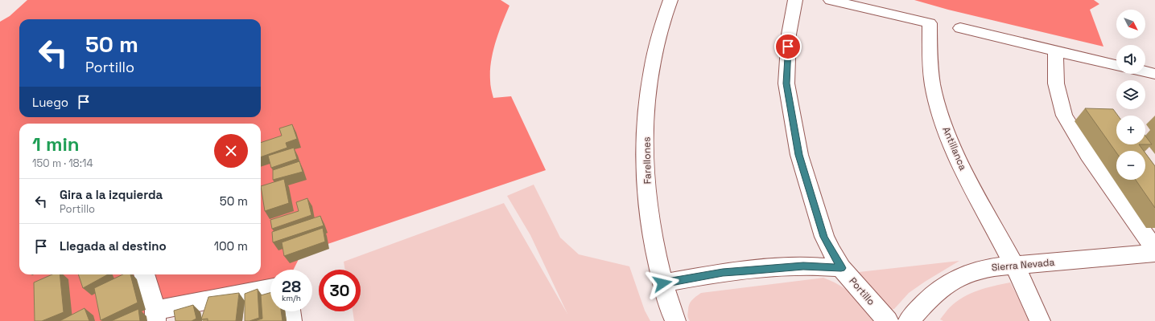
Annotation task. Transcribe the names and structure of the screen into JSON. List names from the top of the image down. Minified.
{"streets":{"street":["Antillanca","Farellones","Sierra Nevada","Portillo"]},"crossings":[["Antillanca","Sierra Nevada"]],"north":"bottom right","page":{"map_buttons":["+","−"],"turn":["50 m","Portillo"],"then":"Luego","heading":["1 min","150 m · 18:14"],"list":[{"name":"Gira a la izquierda","note":"Portillo","value":"50 m"},{"name":"Llegada al destino","value":"100 m"}],"speed":"28 km/h","limit":"30"}}
